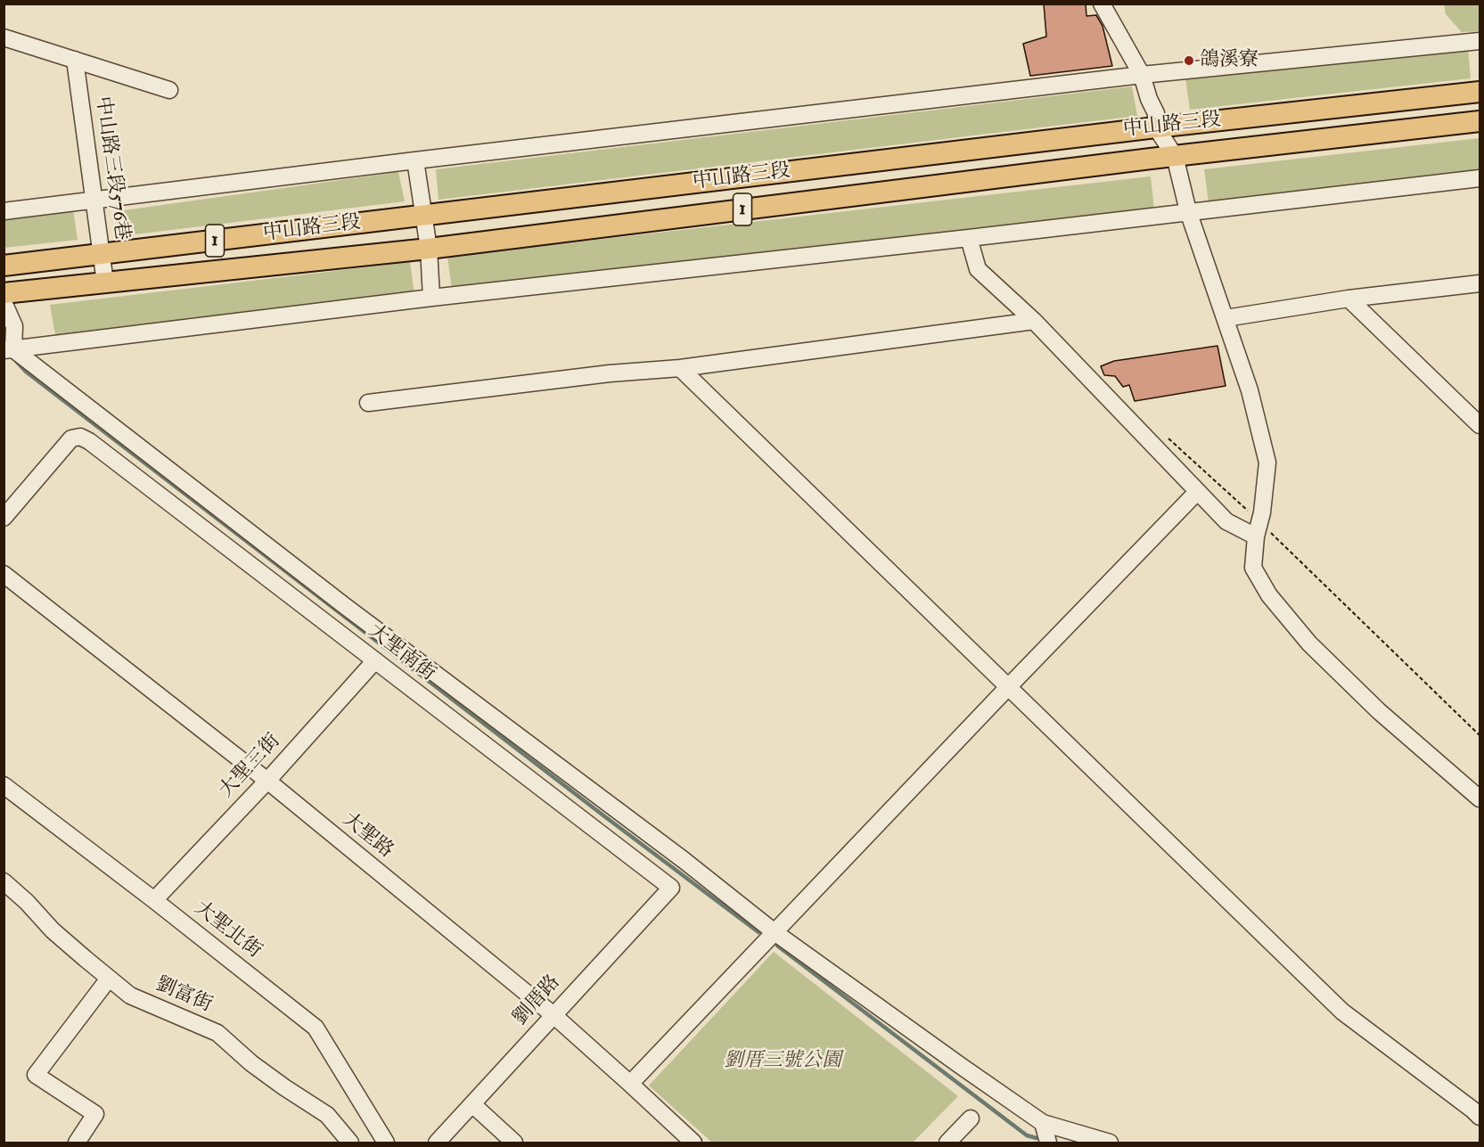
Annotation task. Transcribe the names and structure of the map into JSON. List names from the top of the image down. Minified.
{"streets":{"main road":["中山路三段","1"],"street":["中山路三段576巷","大聖南街","大聖三街","大聖路","大聖北街","劉富街","劉厝路"]},"crossings":[["中山路三段","中山路三段576巷"],["大聖南街","大聖三街"],["大聖南街","劉厝路"],["大聖三街","大聖路"],["大聖三街","大聖北街"],["大聖路","劉厝路"]],"parks":["劉厝三號公園"],"places":["鴿溪寮"]}
